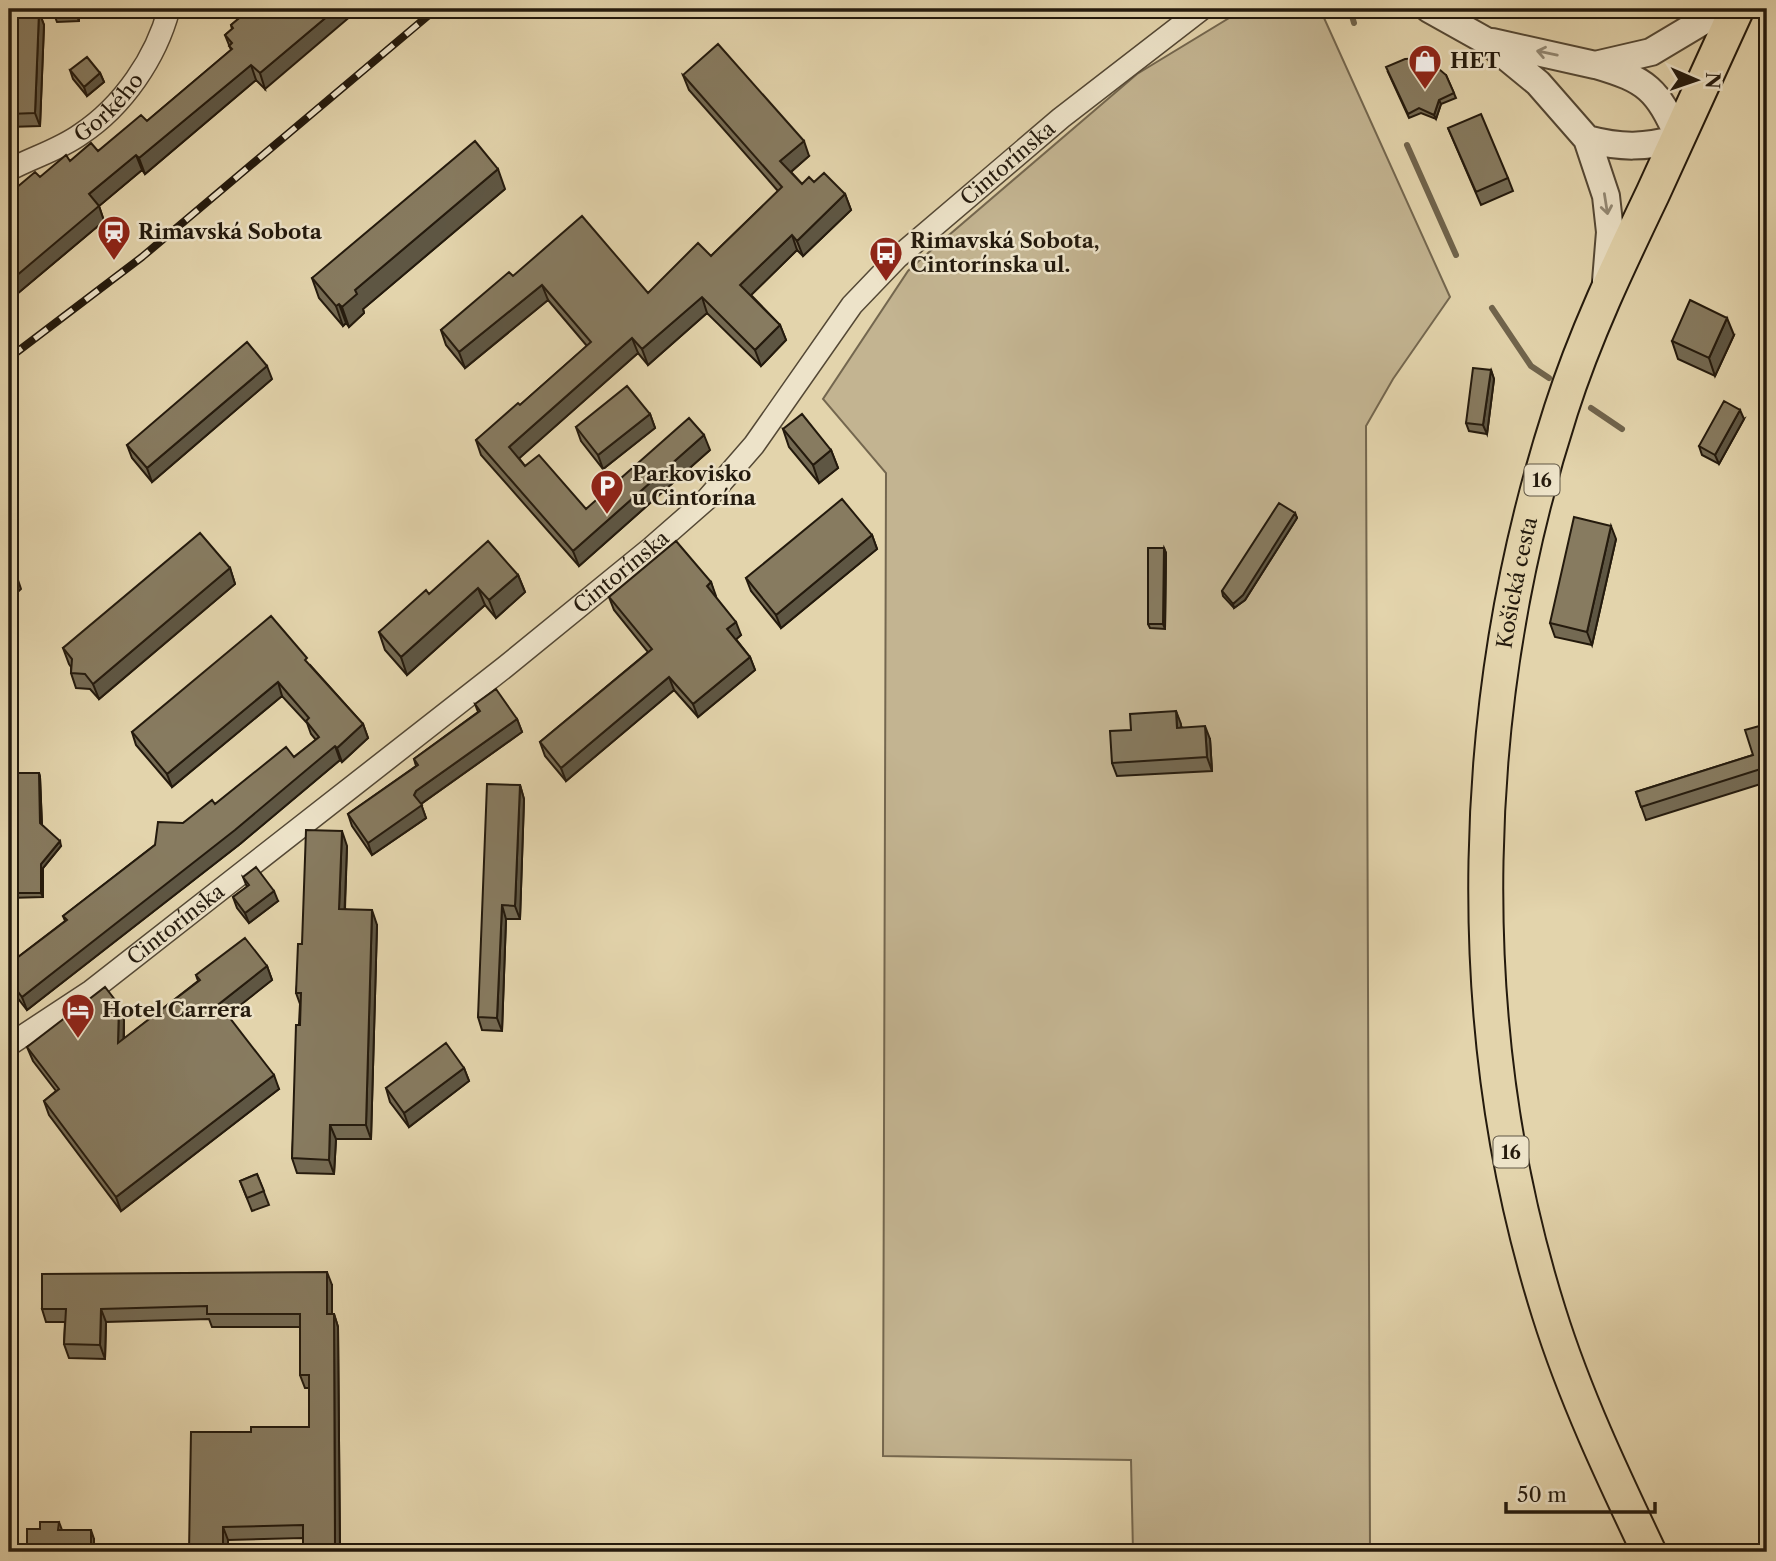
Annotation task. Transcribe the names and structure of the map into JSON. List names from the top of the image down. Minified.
{"streets":{"main road":["16","Košická cesta"],"street":["Gorkého","Cintorínska"]},"places":{"shop":["HET"],"station":["Rimavská Sobota"],"bus stop":["Rimavská Sobota, Cintorínska ul."],"parking":["Parkovisko u Cintorína"],"hotel":["Hotel Carrera"]},"scale_bar":"50 m","north":"right"}
